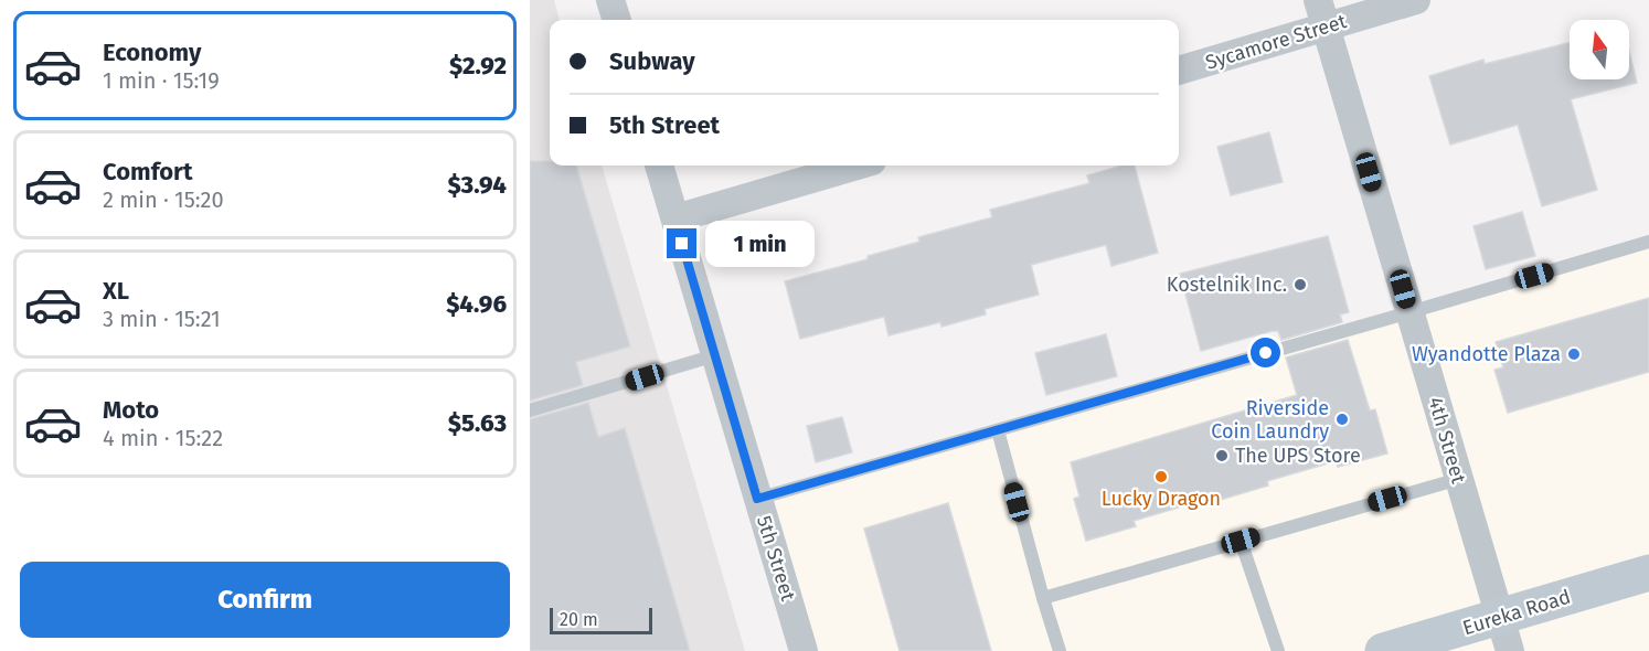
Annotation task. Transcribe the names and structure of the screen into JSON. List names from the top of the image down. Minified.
{"streets":{"main road":["Eureka Road"],"street":["Sycamore Street","4th Street","5th Street"]},"crossings":[["Sycamore Street","4th Street"],["4th Street","Eureka Road"]],"places":["Kostelnik Inc.","Wyandotte Plaza","Riverside Coin Laundry","The UPS Store","Lucky Dragon"],"scale_bar":"20 m","north":"top","page":{"list":[{"name":"Economy","note":"1 min · 15:19","value":"$2.92"},{"name":"Comfort","note":"2 min · 15:20","value":"$3.94"},{"name":"XL","note":"3 min · 15:21","value":"$4.96"},{"name":"Moto","note":"4 min · 15:22","value":"$5.63"}],"banner":["Subway","5th Street"],"bubble":"1 min","buttons":"Confirm","scale":"20 m"}}
